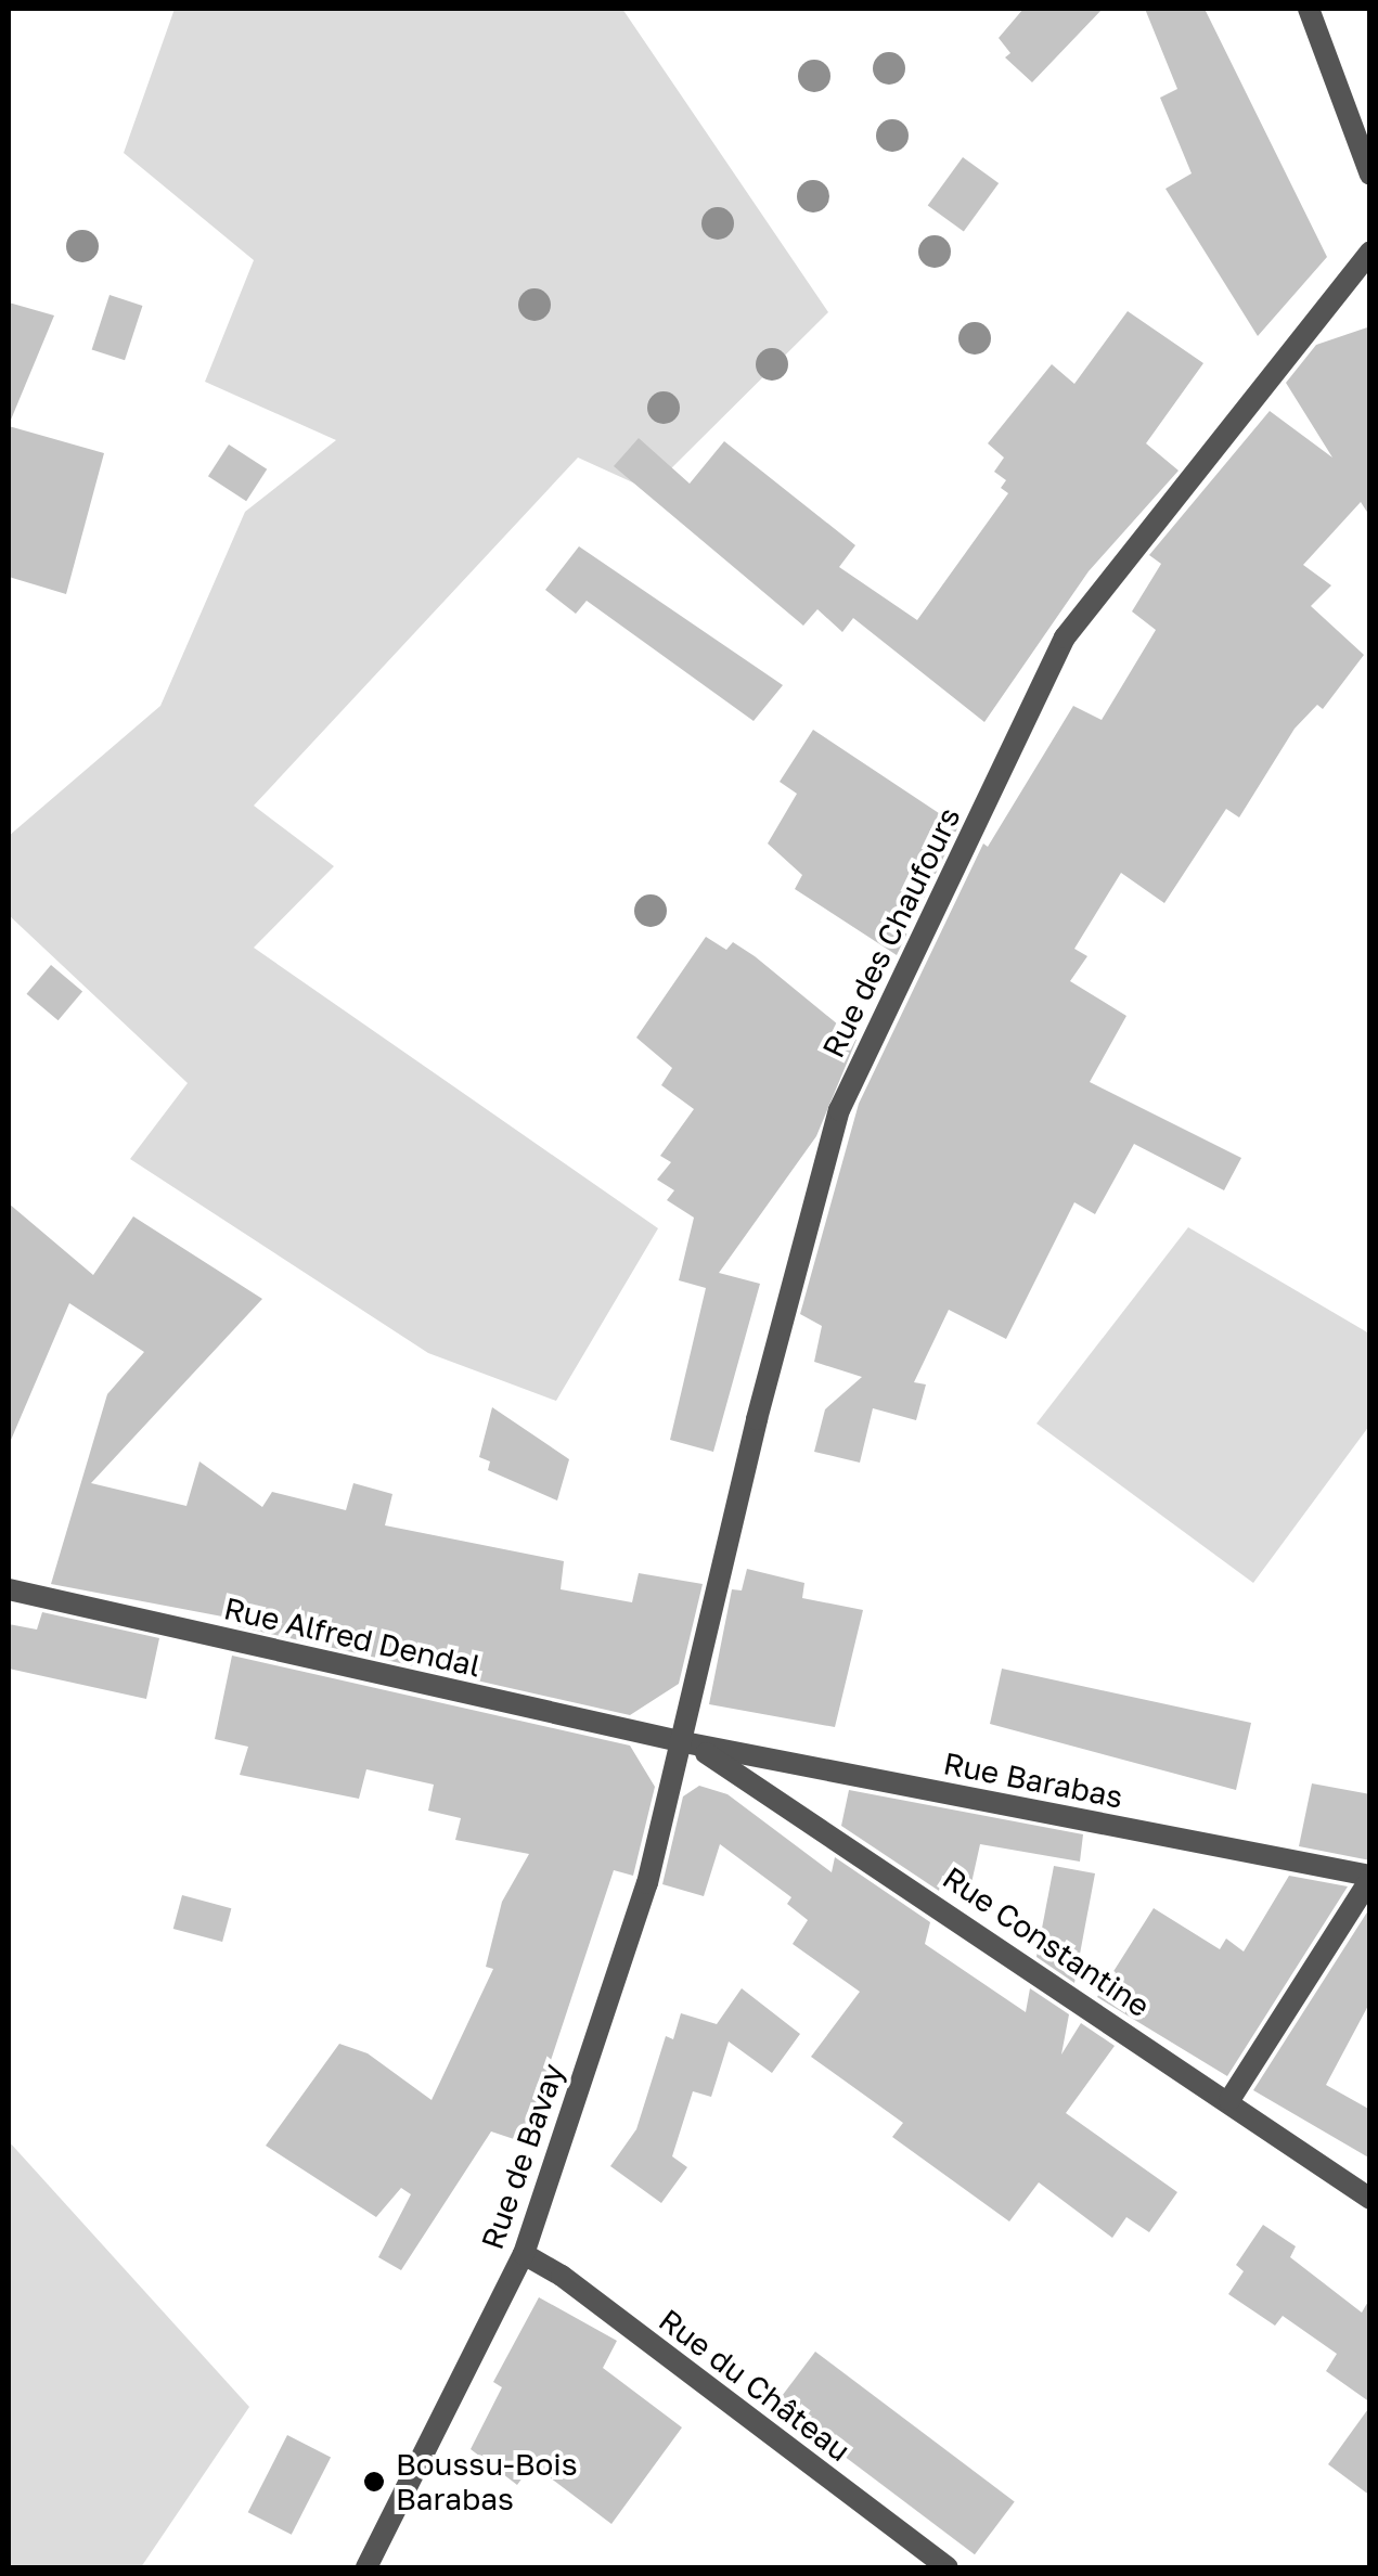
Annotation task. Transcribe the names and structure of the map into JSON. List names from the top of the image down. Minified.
{"streets":{"street":["Rue des Chaufours","Rue Alfred Dendal","Rue Barabas","Rue Constantine","Rue de Bavay","Rue du Château"]},"crossings":[["Rue des Chaufours","Rue Alfred Dendal"],["Rue des Chaufours","Rue Barabas"],["Rue des Chaufours","Rue Constantine"],["Rue des Chaufours","Rue de Bavay"],["Rue Alfred Dendal","Rue Barabas"],["Rue Alfred Dendal","Rue Constantine"],["Rue Alfred Dendal","Rue de Bavay"],["Rue Barabas","Rue Constantine"],["Rue Barabas","Rue de Bavay"],["Rue Constantine","Rue de Bavay"],["Rue de Bavay","Rue du Château"]],"places":["Boussu-Bois Barabas"]}
